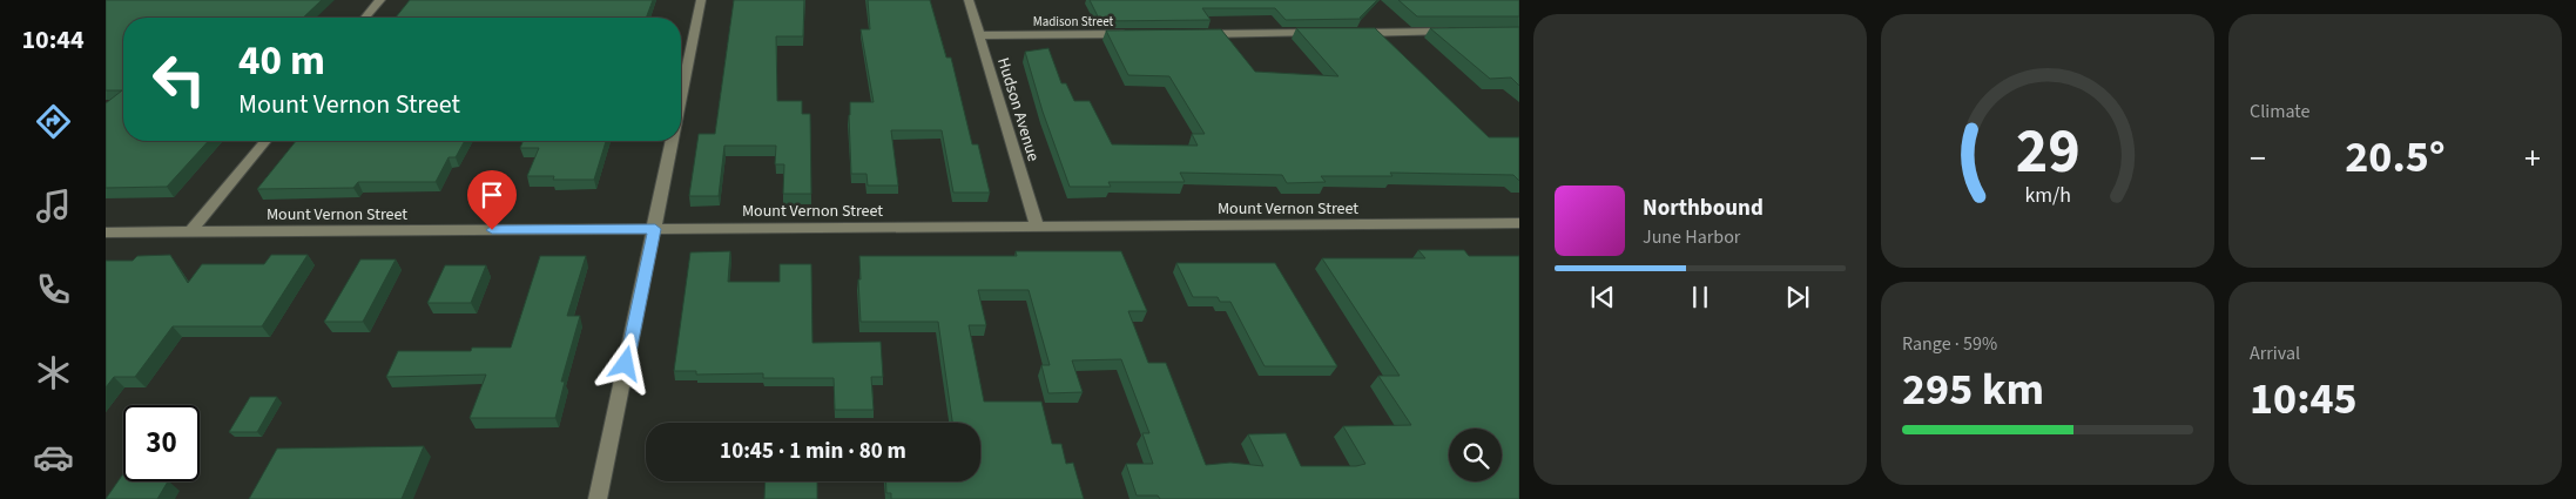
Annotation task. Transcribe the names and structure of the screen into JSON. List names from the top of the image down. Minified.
{"streets":{"street":["Madison Street","Hudson Avenue","Mount Vernon Street"]},"crossings":[["Madison Street","Hudson Avenue"],["Hudson Avenue","Mount Vernon Street"]],"page":{"tabs":"10:44","tile":["Climate",["Range · 59%","295 km"],["Arrival","10:45"]],"turn":["40 m","Mount Vernon Street"],"heat":["−","20.5°","+"],"song":["Northbound","June Harbor"],"limit":"30","trip":"10:45 · 1 min · 80 m","gauge":["29","km/h"]}}
